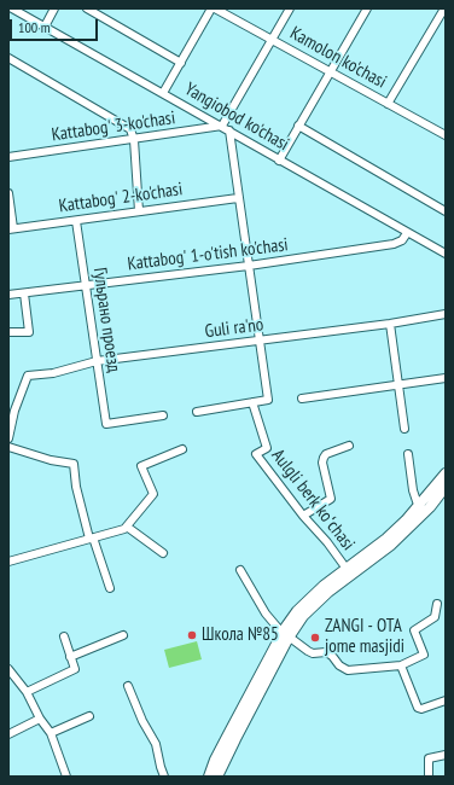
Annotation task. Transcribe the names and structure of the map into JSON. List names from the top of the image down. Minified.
{"streets":{"street":["Kamolon ko'chasi","Yangiobod ko'chasi","Kattabog' 3-ko'chasi","Kattabog' 2-ko'chasi","Kattabog' 1-o'tish ko'chasi","Гульрано проезд","Guli ra'no","Aulgli berk koʻchasi"]},"crossings":[["Yangiobod ko'chasi","Kattabog' 3-ko'chasi"],["Yangiobod ko'chasi","Kattabog' 1-o'tish ko'chasi"],["Kattabog' 2-ko'chasi","Гульрано проезд"],["Kattabog' 1-o'tish ko'chasi","Гульрано проезд"],["Гульрано проезд","Guli ra'no"]],"places":["Школа №85","ZANGI - OTA jome masjidi"],"scale_bar":"100 m"}
